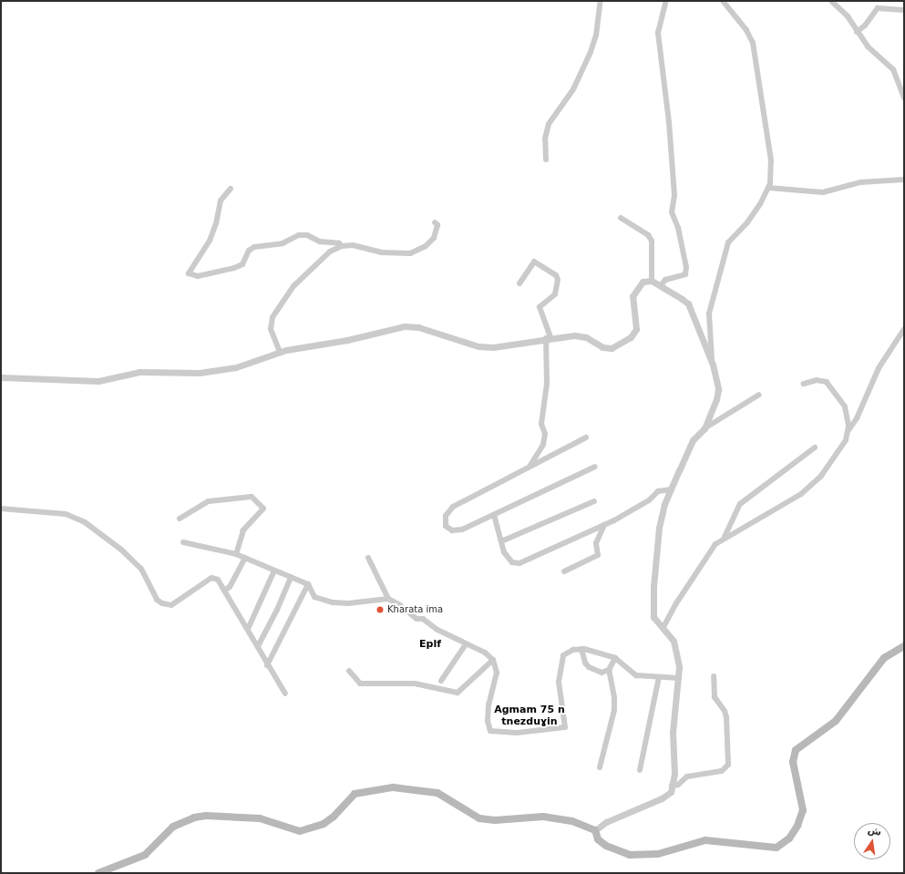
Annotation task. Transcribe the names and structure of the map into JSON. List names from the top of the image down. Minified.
{"districts":["Eplf","Agmam 75 n tnezduɣin"],"places":["Kharata ima"],"north":"top"}
